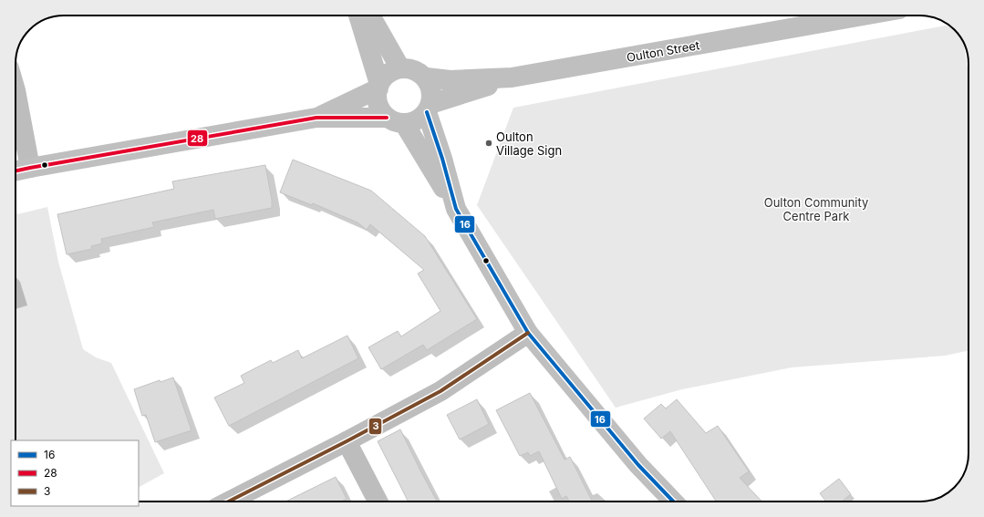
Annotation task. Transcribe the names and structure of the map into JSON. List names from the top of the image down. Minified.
{"streets":{"main road":["Oulton Street"]},"parks":["Oulton Community Centre Park"],"places":["Oulton Village Sign"],"lines":["transit line 16","transit line 28","transit line 3"],"legend":["16","28","3"]}
